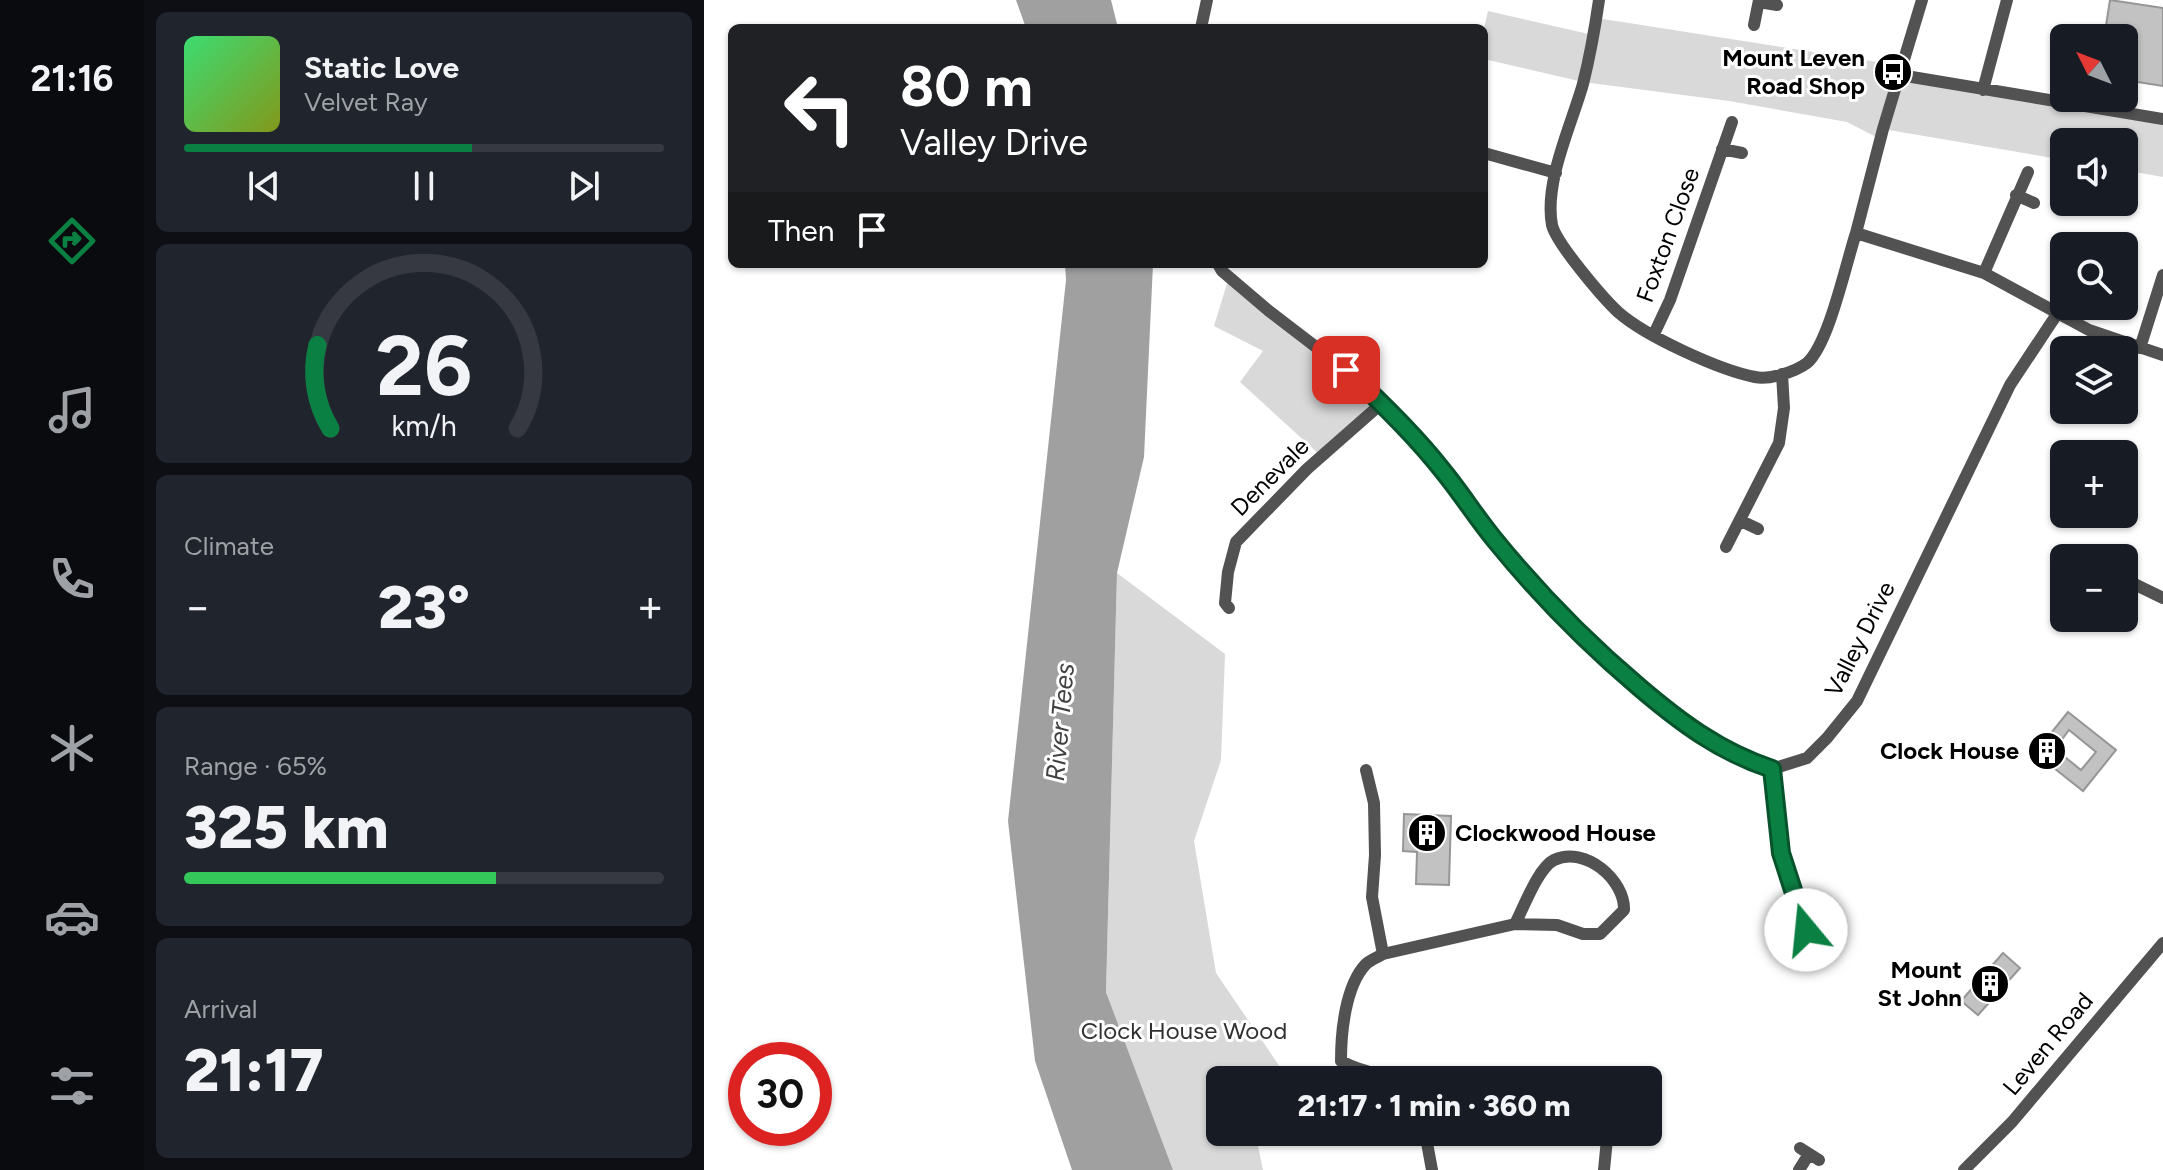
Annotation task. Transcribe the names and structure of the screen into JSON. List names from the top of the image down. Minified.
{"streets":{"street":["Foxton Close","Denevale","Valley Drive","Leven Road"]},"water":["River Tees"],"parks":["Clock House Wood"],"places":{"bus stop":["Mount Leven Road Shop"],"building":["Clock House","Clockwood House","Mount St John"]},"north":"top left","page":{"tabs":"21:16","map_buttons":["+","−"],"turn":["80 m","Valley Drive"],"song":["Static Love","Velvet Ray"],"then":"Then","tile":["Climate",["Range · 65%","325 km"],["Arrival","21:17"]],"heat":["−","23°","+"],"limit":"30","trip":"21:17 · 1 min · 360 m","gauge":["26","km/h"]}}
